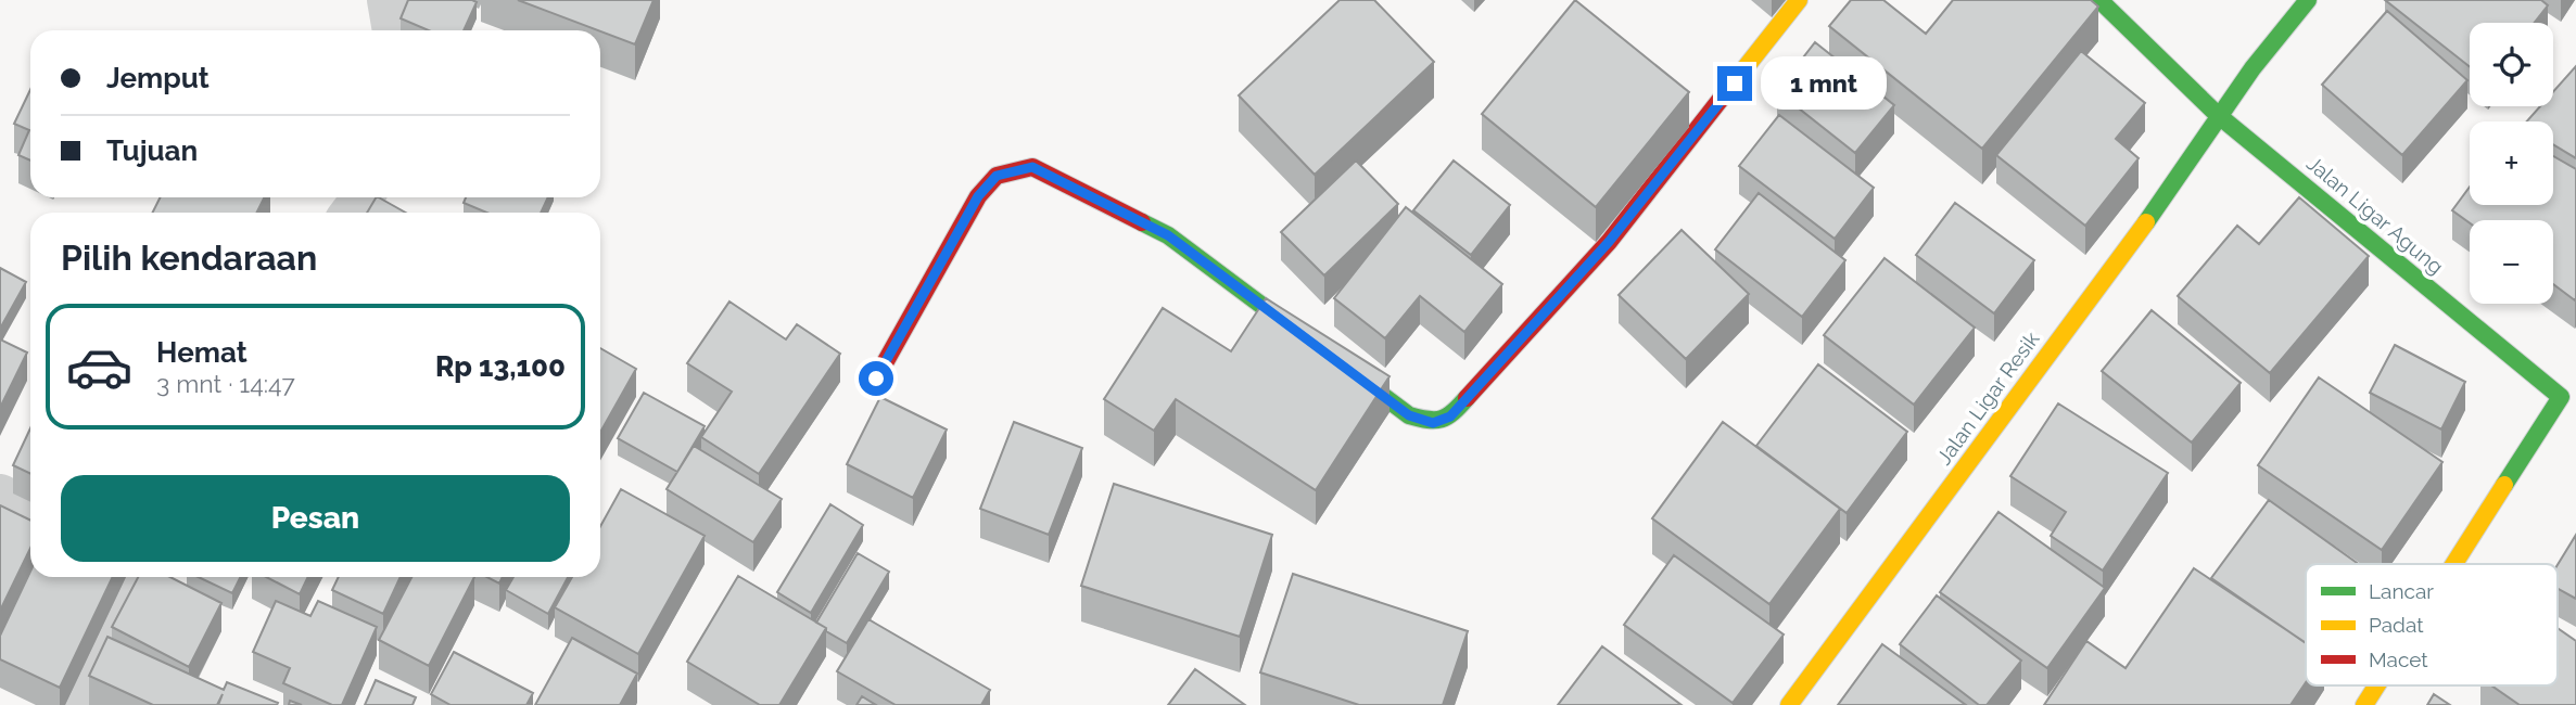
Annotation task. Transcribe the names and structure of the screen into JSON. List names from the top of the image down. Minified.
{"streets":{"street":["Jalan Ligar Agung","Jalan Ligar Resik"]},"crossings":[["Jalan Ligar Agung","Jalan Ligar Resik"]],"legend":["Lancar","Padat","Macet"],"page":{"map_buttons":["+","−"],"banner":["Jemput","Tujuan"],"bubble":"1 mnt","heading":"Pilih kendaraan","list":[{"name":"Hemat","note":"3 mnt · 14:47","value":"Rp 13,100"}],"buttons":"Pesan"}}
